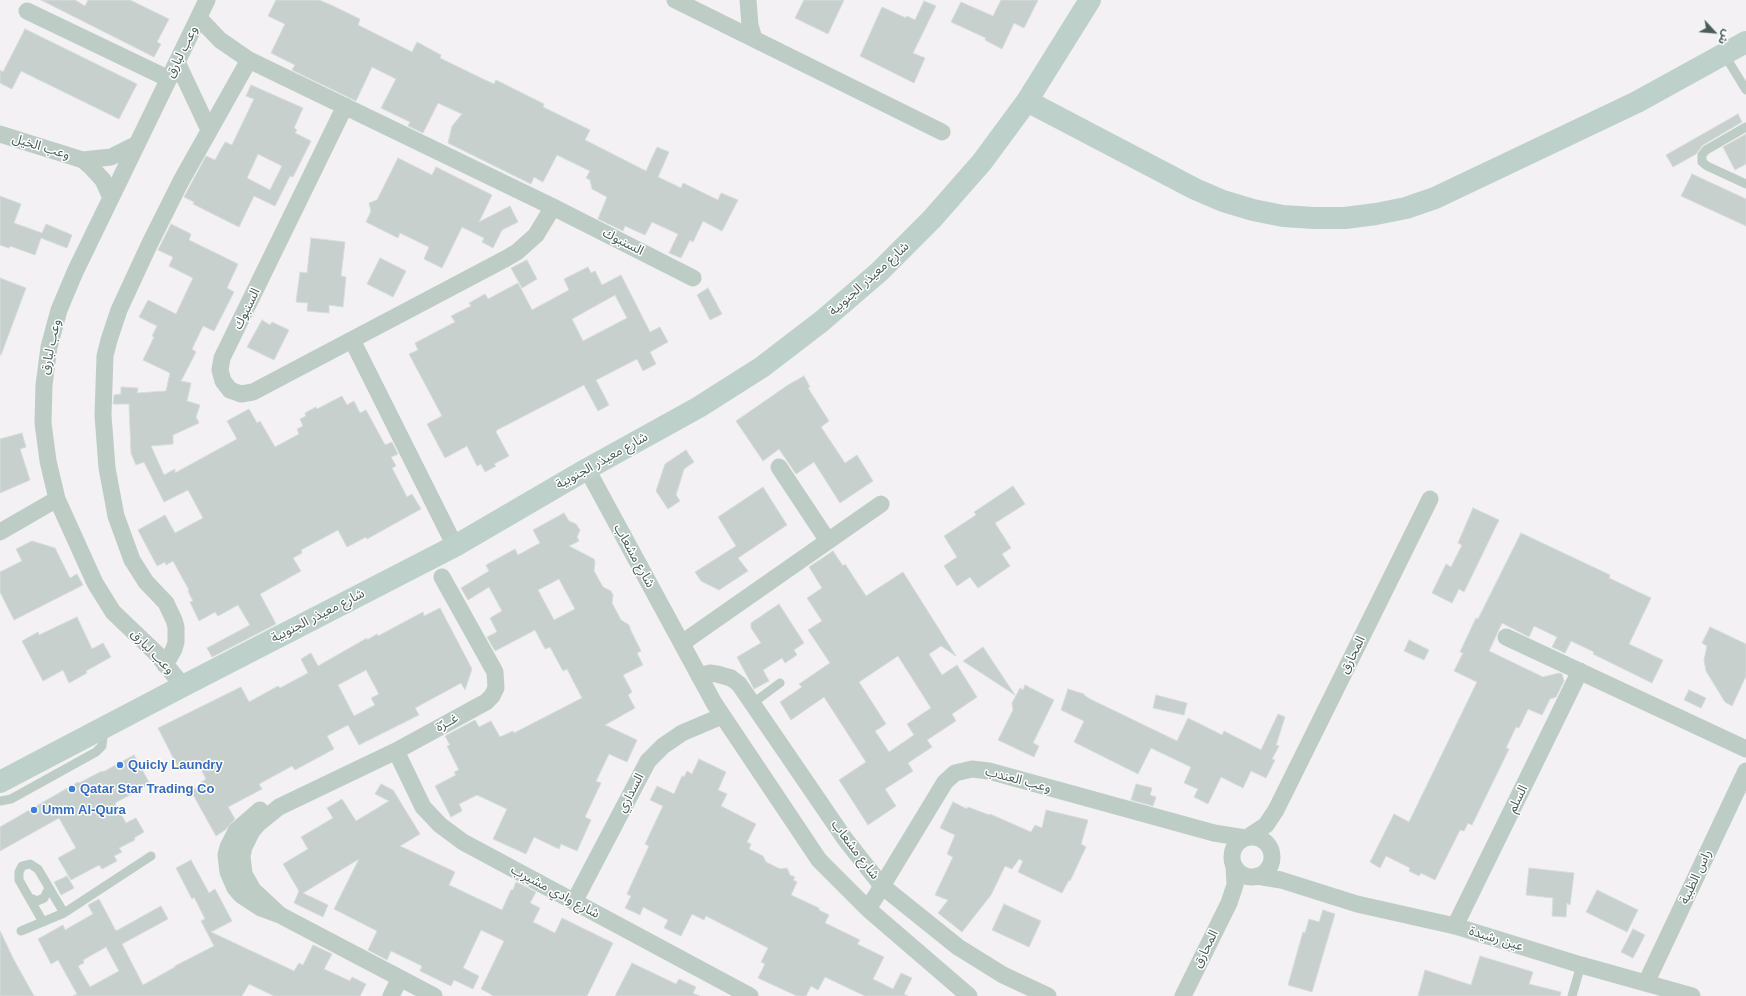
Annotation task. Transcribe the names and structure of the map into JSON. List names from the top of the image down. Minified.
{"streets":{"street":["وعب لبارق","وعب الخيل","السنبوك","شارع معيذر الجنوبية","شارع مشعاب","المحارق","غــرّة","وعب العندب","السداري","السلم","راس الظبية","شارع وادي مشيرب","عين رشيدة"]},"crossings":[["وعب لبارق","وعب الخيل"],["وعب لبارق","السنبوك"],["وعب لبارق","شارع معيذر الجنوبية"],["شارع معيذر الجنوبية","شارع مشعاب"],["شارع مشعاب","وعب العندب"],["شارع مشعاب","السداري"],["المحارق","وعب العندب"],["المحارق","عين رشيدة"],["غــرّة","شارع وادي مشيرب"],["وعب العندب","عين رشيدة"],["السداري","شارع وادي مشيرب"],["السلم","عين رشيدة"],["راس الظبية","عين رشيدة"]],"places":["Quicly Laundry","Qatar Star Trading Co","Umm Al-Qura"],"north":"bottom right"}
